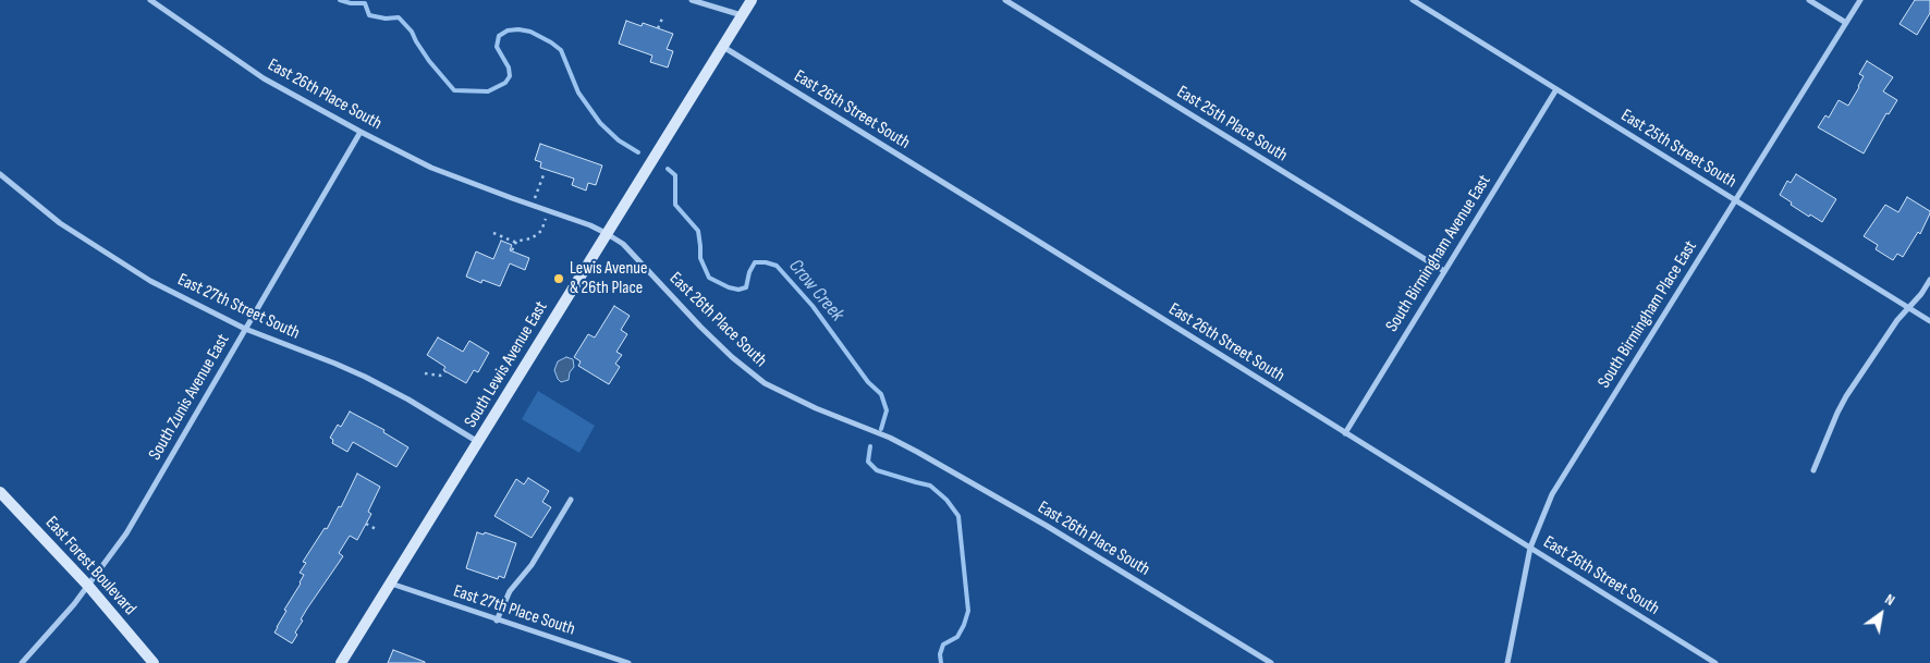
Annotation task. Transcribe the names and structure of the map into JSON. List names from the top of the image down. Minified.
{"streets":{"main road":["South Lewis Avenue East","East Forest Boulevard"],"street":["East 26th Place South","East 26th Street South","East 25th Place South","East 25th Street South","South Birmingham Avenue East","East 27th Street South","South Birmingham Place East","South Zunis Avenue East","East 27th Place South"]},"crossings":[["East 26th Place South","South Lewis Avenue East"],["East 26th Place South","South Zunis Avenue East"],["East 26th Street South","South Birmingham Avenue East"],["East 26th Street South","South Birmingham Place East"],["East 26th Street South","South Lewis Avenue East"],["East 25th Place South","South Birmingham Avenue East"],["East 25th Street South","South Birmingham Avenue East"],["East 25th Street South","South Birmingham Place East"],["East 27th Street South","South Lewis Avenue East"],["East 27th Street South","South Zunis Avenue East"],["South Lewis Avenue East","East 27th Place South"],["South Zunis Avenue East","East Forest Boulevard"]],"water":["Crow Creek"],"places":["Lewis Avenue & 26th Place"],"north":"top right"}
